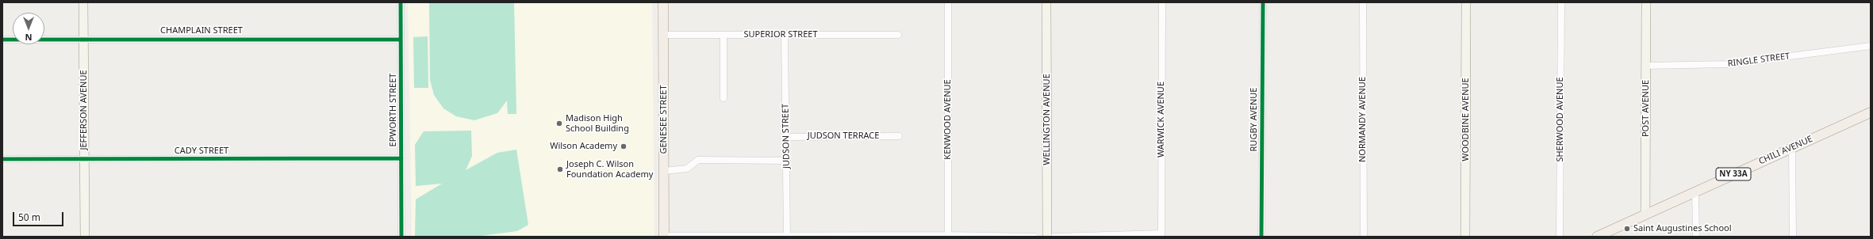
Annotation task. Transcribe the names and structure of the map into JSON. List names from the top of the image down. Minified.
{"streets":{"main road":["GENESEE STREET","CHILI AVENUE","NY 33A"],"street":["CHAMPLAIN STREET","SUPERIOR STREET","RINGLE STREET","POST AVENUE","JEFFERSON AVENUE","EPWORTH STREET","KENWOOD AVENUE","WELLINGTON AVENUE","WARWICK AVENUE","RUGBY AVENUE","NORMANDY AVENUE","WOODBINE AVENUE","SHERWOOD AVENUE","JUDSON STREET","JUDSON TERRACE","CADY STREET"]},"crossings":[["CHAMPLAIN STREET","JEFFERSON AVENUE"],["CHAMPLAIN STREET","EPWORTH STREET"],["SUPERIOR STREET","GENESEE STREET"],["SUPERIOR STREET","JUDSON STREET"],["RINGLE STREET","POST AVENUE"],["POST AVENUE","CHILI AVENUE"],["JEFFERSON AVENUE","CADY STREET"],["EPWORTH STREET","CADY STREET"],["JUDSON STREET","JUDSON TERRACE"]],"places":["Madison High School Building","Wilson Academy","Joseph C. Wilson Foundation Academy","Saint Augustines School"],"scale_bar":"50 m","north":"bottom"}
